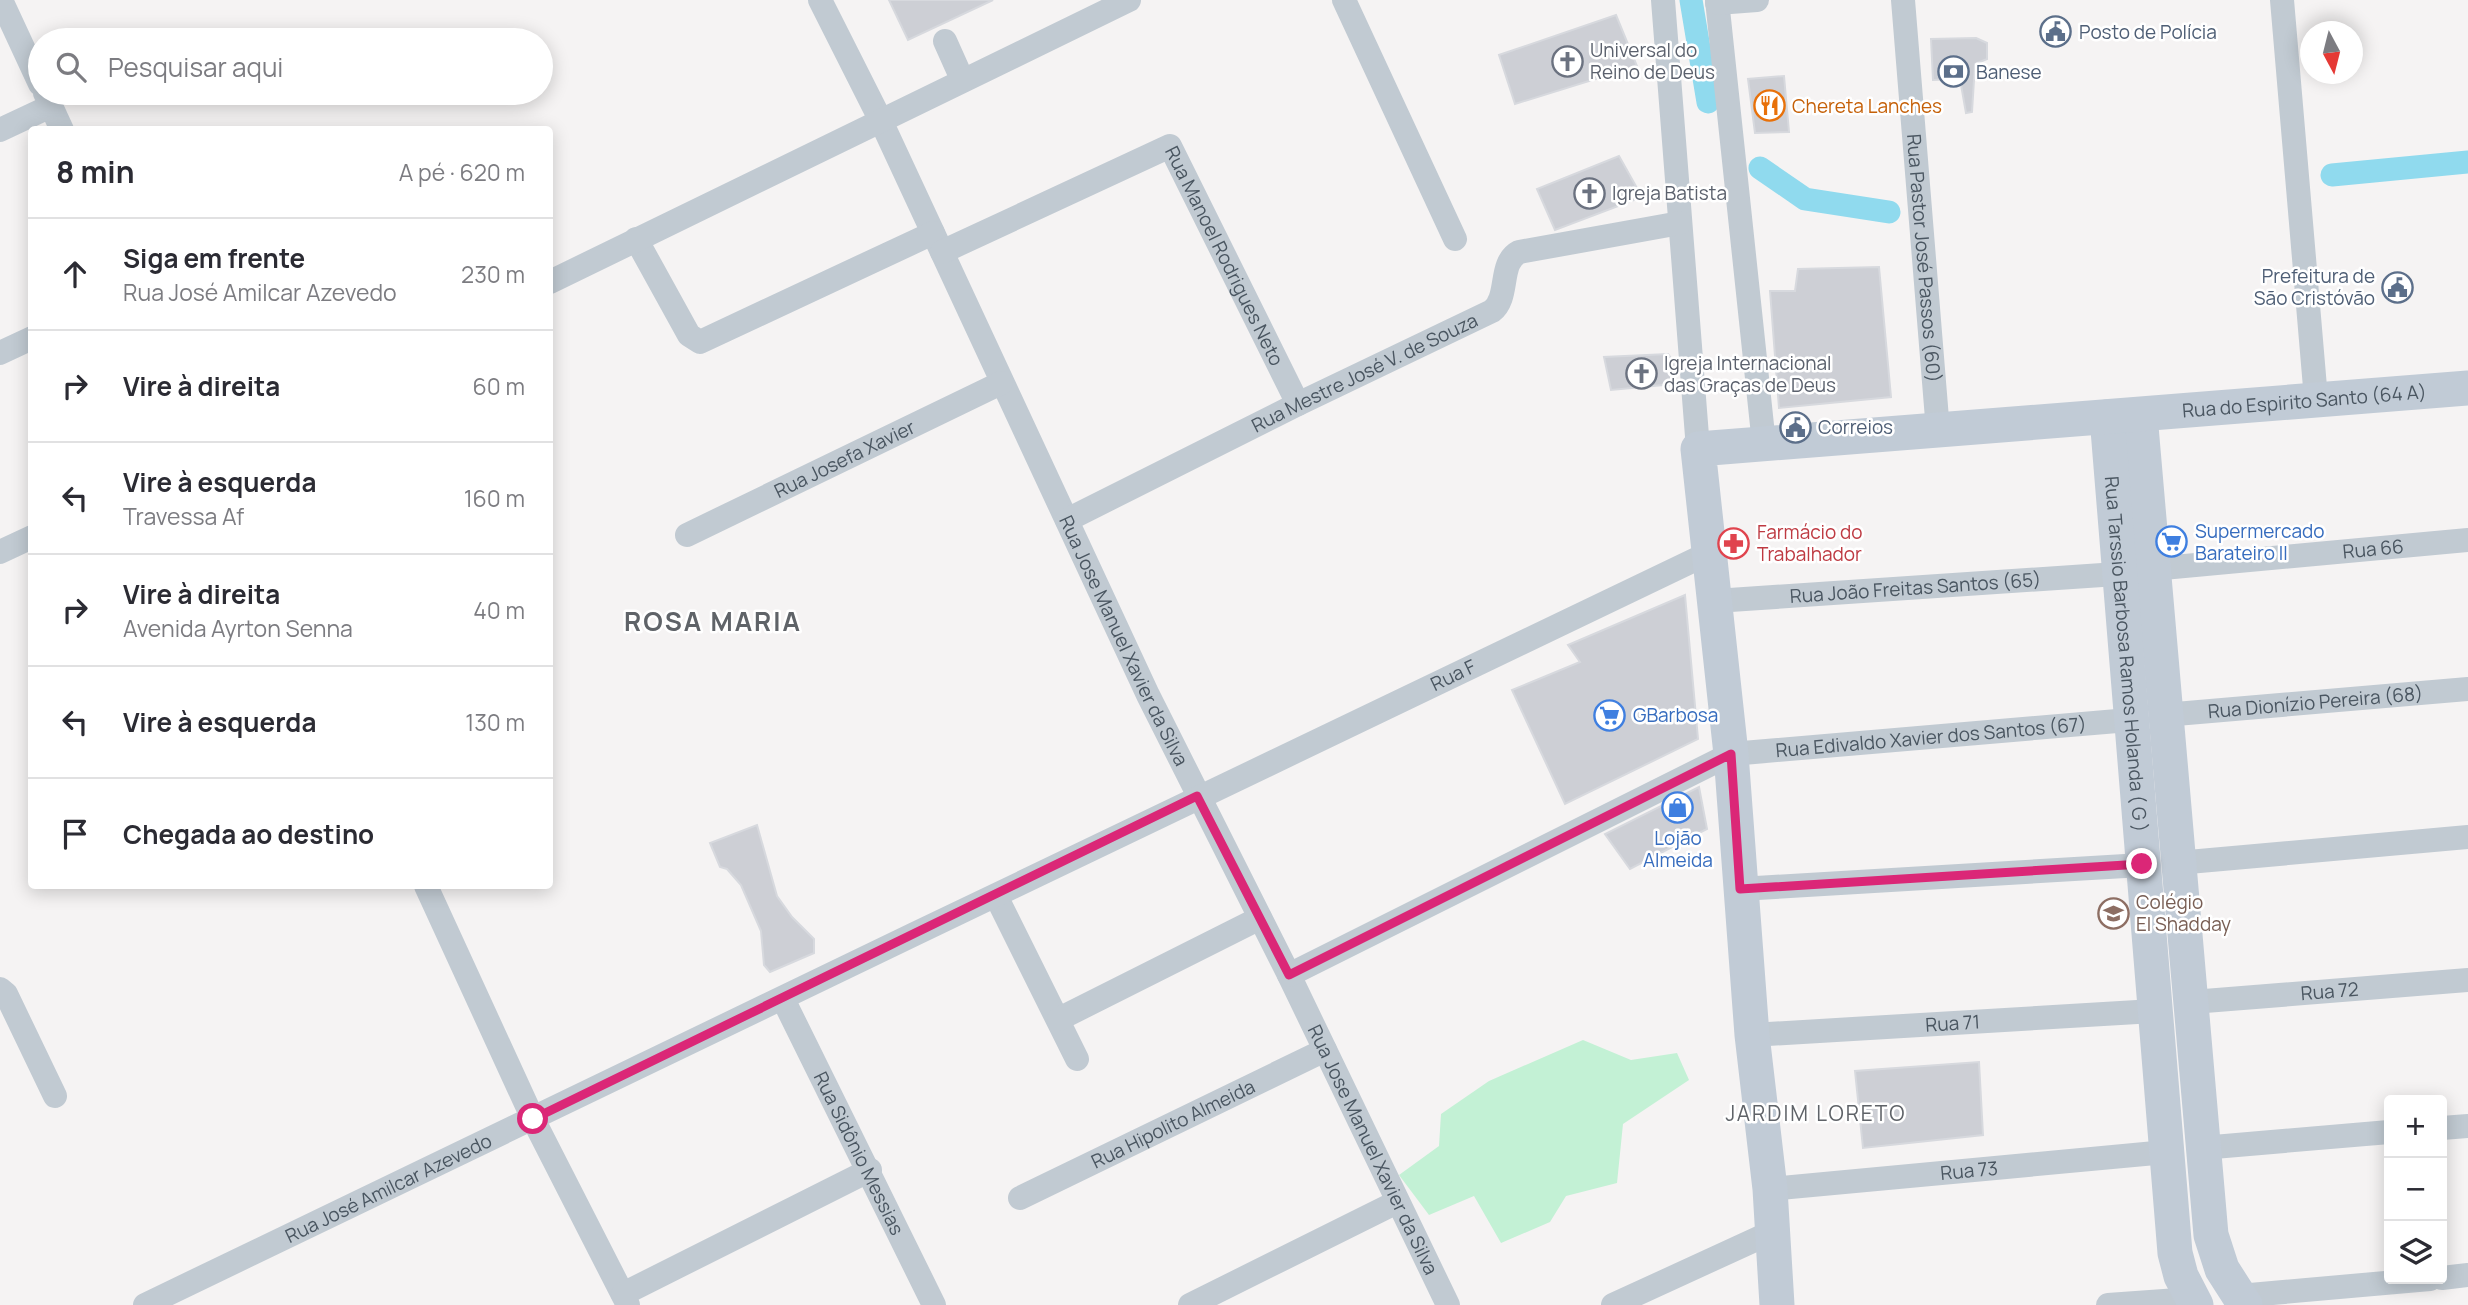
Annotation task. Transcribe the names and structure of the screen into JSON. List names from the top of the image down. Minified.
{"streets":{"street":["Rua Pastor José Passos (60)","Rua Manoel Rodrigues Neto","Rua Mestre José V. de Souza","Rua do Espirito Santo (64 A)","Rua Josefa Xavier","Rua 66","Rua João Freitas Santos (65)","Rua Jose Manuel Xavier da Silva","Rua Tarssio Barbosa Ramos Holanda ( G )","Rua F","Rua Dionízio Pereira (68)","Rua Edivaldo Xavier dos Santos (67)","Rua 72","Rua 71","Rua Hipolito Almeida","Rua Sidônio Messias","Rua 73","Rua José Amilcar Azevedo"]},"crossings":[["Rua Pastor José Passos (60)","Rua do Espirito Santo (64 A)"],["Rua Manoel Rodrigues Neto","Rua Mestre José V. de Souza"],["Rua Manoel Rodrigues Neto","Rua Jose Manuel Xavier da Silva"],["Rua Mestre José V. de Souza","Rua Jose Manuel Xavier da Silva"],["Rua do Espirito Santo (64 A)","Rua Tarssio Barbosa Ramos Holanda ( G )"],["Rua Josefa Xavier","Rua Jose Manuel Xavier da Silva"],["Rua 66","Rua Tarssio Barbosa Ramos Holanda ( G )"],["Rua João Freitas Santos (65)","Rua Tarssio Barbosa Ramos Holanda ( G )"],["Rua Jose Manuel Xavier da Silva","Rua F"],["Rua Jose Manuel Xavier da Silva","Rua Hipolito Almeida"],["Rua Jose Manuel Xavier da Silva","Rua José Amilcar Azevedo"],["Rua Tarssio Barbosa Ramos Holanda ( G )","Rua Dionízio Pereira (68)"],["Rua Tarssio Barbosa Ramos Holanda ( G )","Rua Edivaldo Xavier dos Santos (67)"],["Rua Tarssio Barbosa Ramos Holanda ( G )","Rua 72"],["Rua Tarssio Barbosa Ramos Holanda ( G )","Rua 71"],["Rua Tarssio Barbosa Ramos Holanda ( G )","Rua 73"],["Rua F","Rua José Amilcar Azevedo"],["Rua Sidônio Messias","Rua José Amilcar Azevedo"]],"districts":["ROSA MARIA","JARDIM LORETO"],"places":{"public building":["Posto de Polícia","Prefeitura de São Cristóvão","Correios"],"church":["Universal do Reino de Deus","Igreja Batista","Igreja Internacional das Graças de Deus"],"bank":["Banese"],"restaurant":["Chereta Lanches"],"supermarket":["Supermercado Barateiro II","GBarbosa"],"pharmacy":["Farmácio do Trabalhador"],"shop":["Lojão Almeida"],"school or university":["Colégio El Shadday"]},"north":"bottom","page":{"search":"Pesquisar aqui","heading":["8 min","A pé · 620 m"],"list":[["Siga em frente","Rua José Amilcar Azevedo","230 m"],["Vire à direita","60 m"],["Vire à esquerda","Travessa Af","160 m"],["Vire à direita","Avenida Ayrton Senna","40 m"],["Vire à esquerda","130 m"],"Chegada ao destino"],"map_buttons":["+","−"]}}
